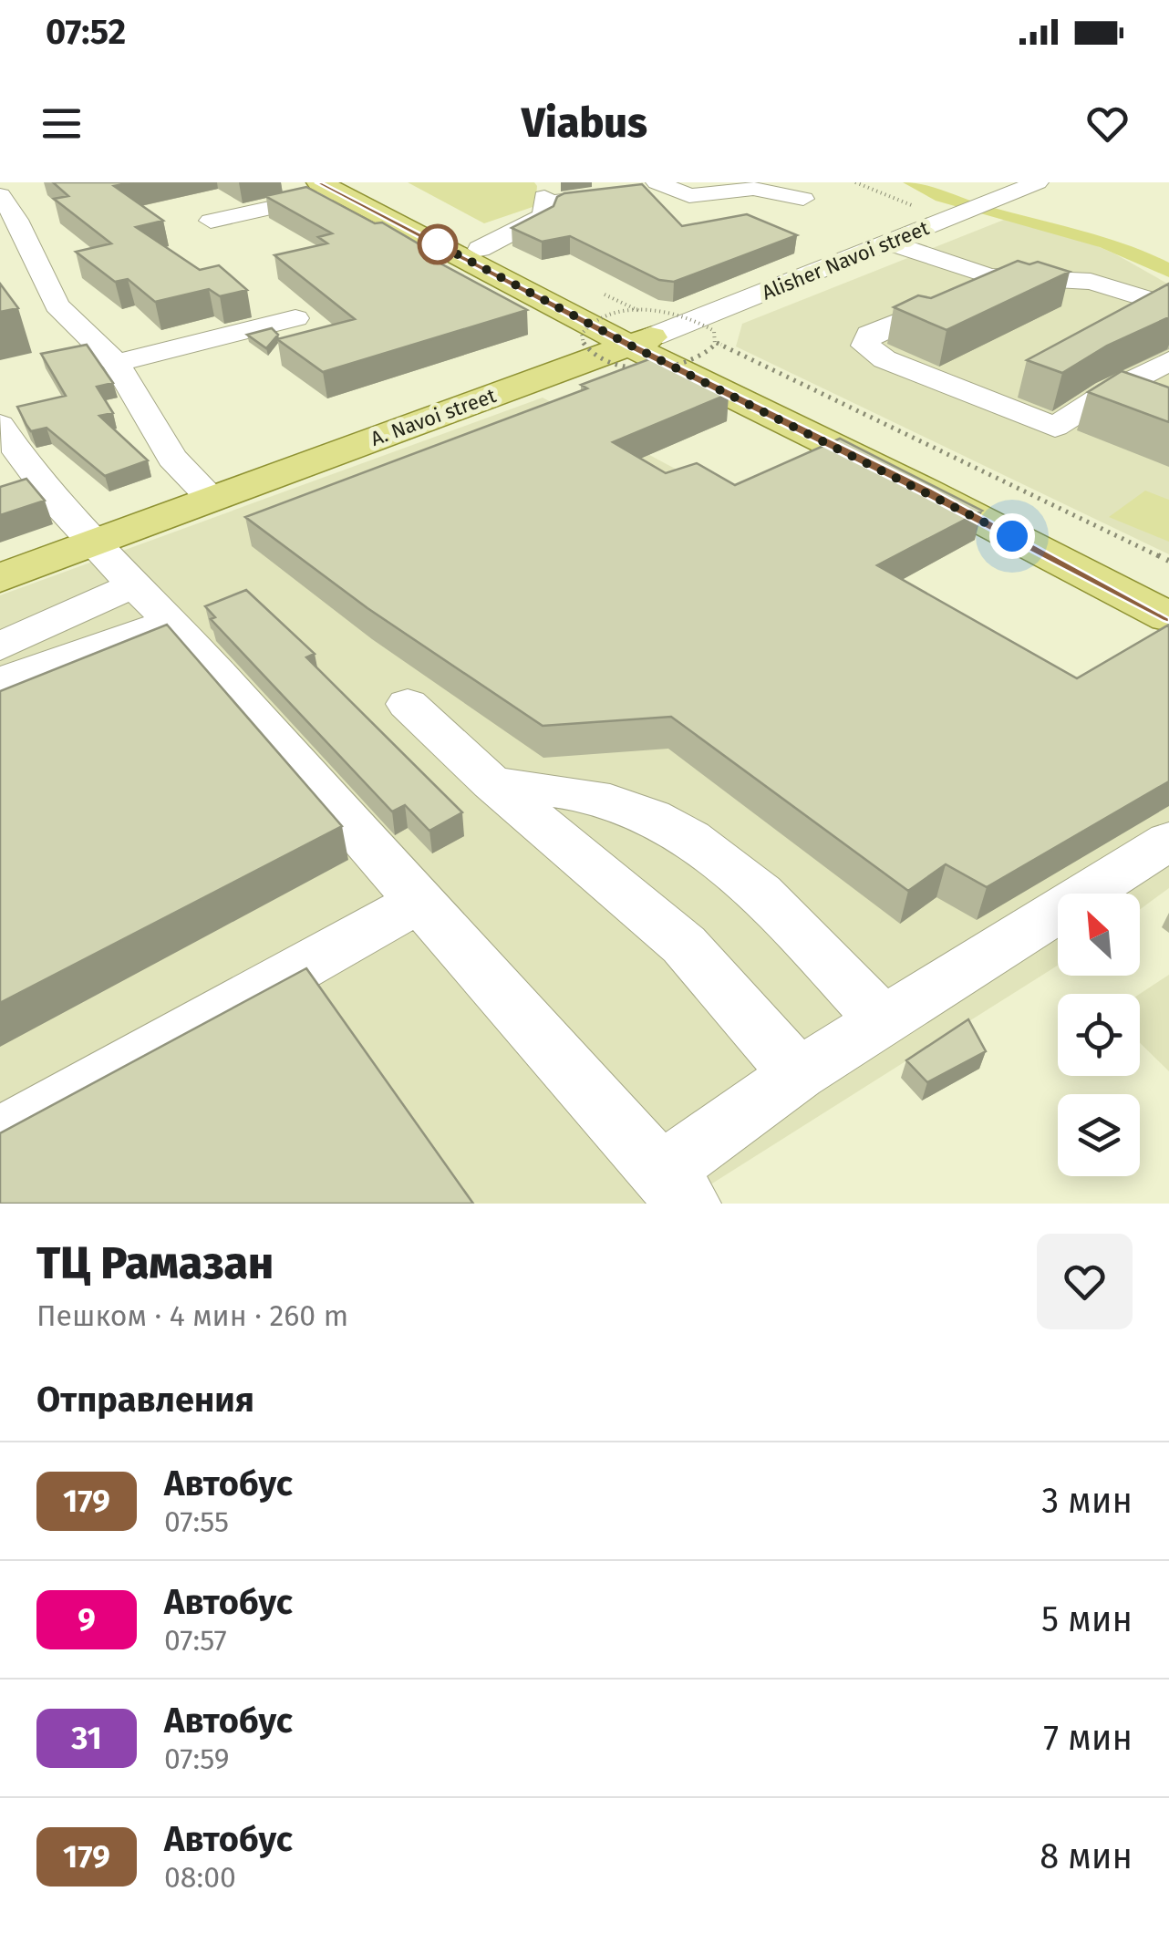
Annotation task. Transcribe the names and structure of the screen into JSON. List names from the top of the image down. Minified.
{"streets":{"main road":["A. Navoi street"],"street":["Alisher Navoi street"]},"crossings":[["Alisher Navoi street","A. Navoi street"]],"lines":["bus line 179"],"north":"top left","page":{"status":"07:52","header":"Viabus","heading":[["ТЦ Рамазан","Пешком · 4 мин · 260 m"],"Отправления"],"list":[{"mark":"179","name":"Автобус","note":"07:55","value":"3 мин"},{"mark":"9","name":"Автобус","note":"07:57","value":"5 мин"},{"mark":"31","name":"Автобус","note":"07:59","value":"7 мин"},{"mark":"179","name":"Автобус","note":"08:00","value":"8 мин"}]}}
